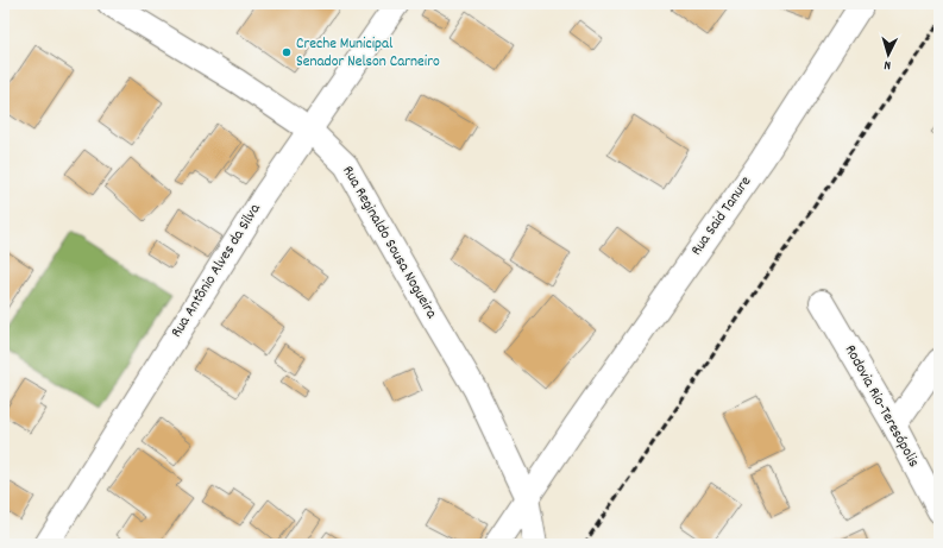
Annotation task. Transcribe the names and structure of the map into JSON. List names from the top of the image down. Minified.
{"streets":{"street":["Rua Said Tanure","Rua Reginaldo Sousa Nogueira","Rua Antônio Alves da Silva","Rodovia Rio-Teresópolis"]},"crossings":[["Rua Said Tanure","Rua Reginaldo Sousa Nogueira"],["Rua Reginaldo Sousa Nogueira","Rua Antônio Alves da Silva"]],"places":["Creche Municipal Senador Nelson Carneiro"],"north":"bottom"}
